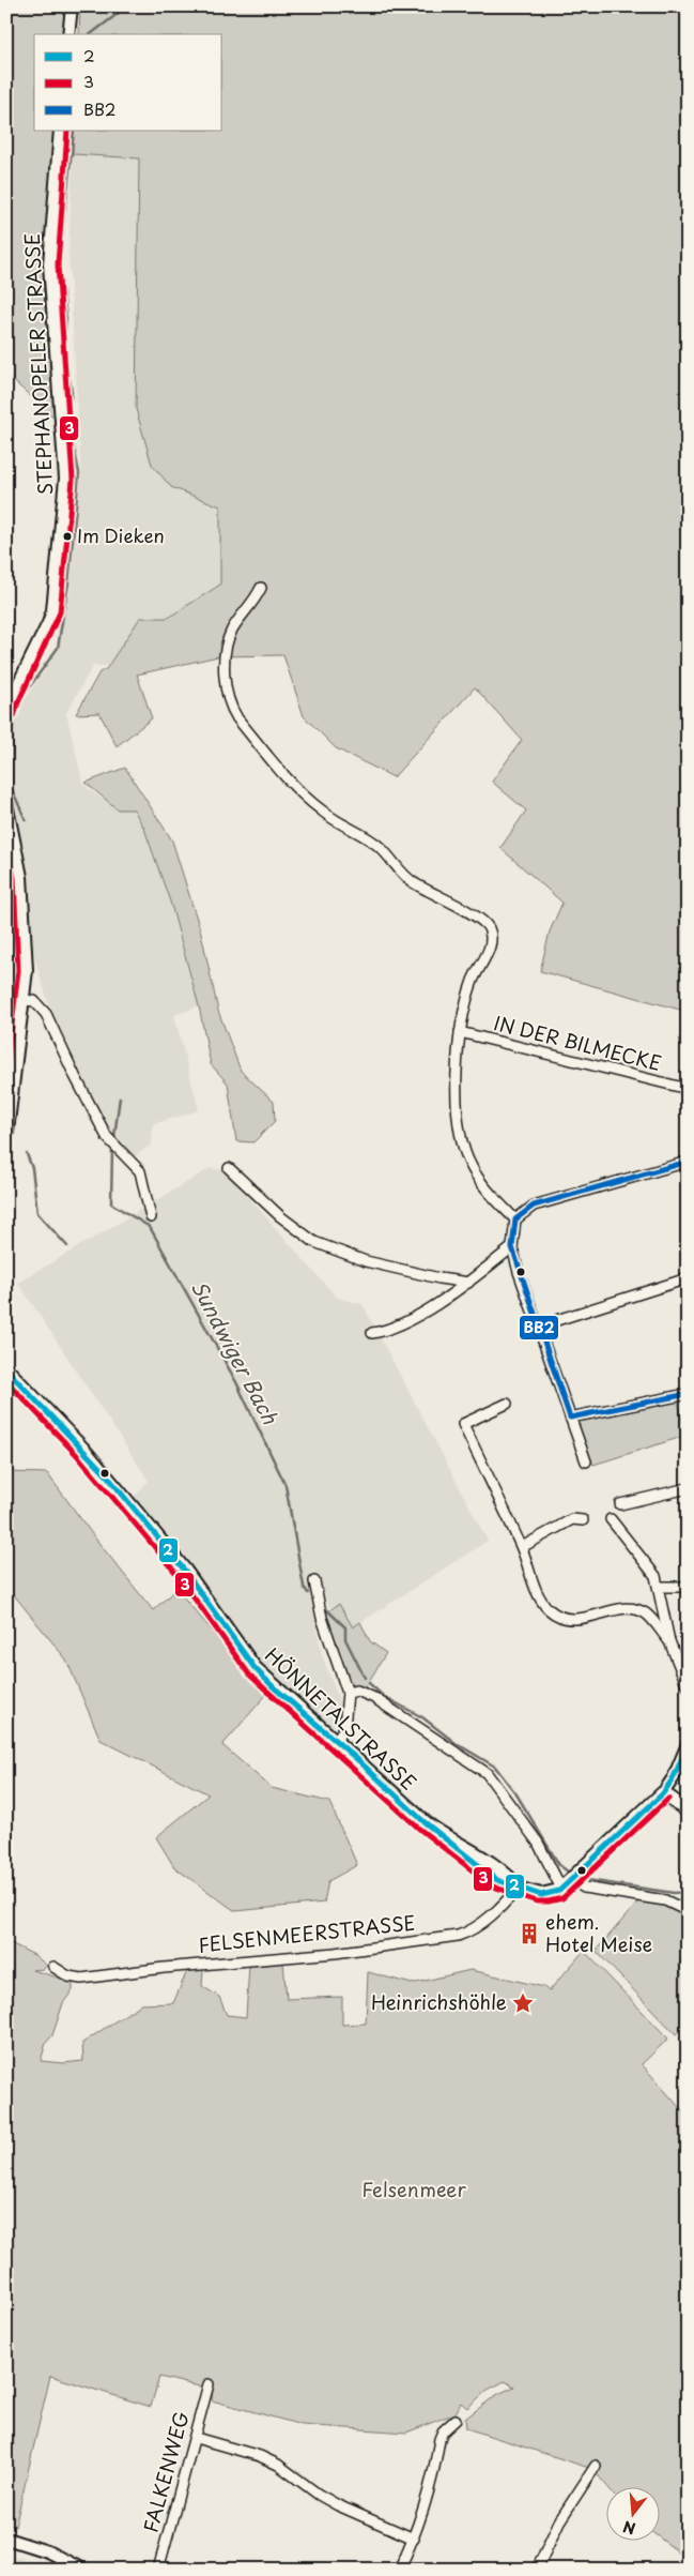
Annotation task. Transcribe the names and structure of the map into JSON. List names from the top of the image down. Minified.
{"streets":{"main road":["HÖNNETALSTRASSE"],"street":["STEPHANOPELER STRASSE","IN DER BILMECKE","FELSENMEERSTRASSE","FALKENWEG"]},"crossings":[["HÖNNETALSTRASSE","FELSENMEERSTRASSE"]],"water":["Sundwiger Bach"],"parks":["Felsenmeer"],"places":{"other":["Im Dieken"],"building":["ehem. Hotel Meise"],"place":["Heinrichshöhle"]},"lines":["transit line 3","transit line BB2","transit line 2"],"legend":["2","3","BB2"],"north":"bottom"}
